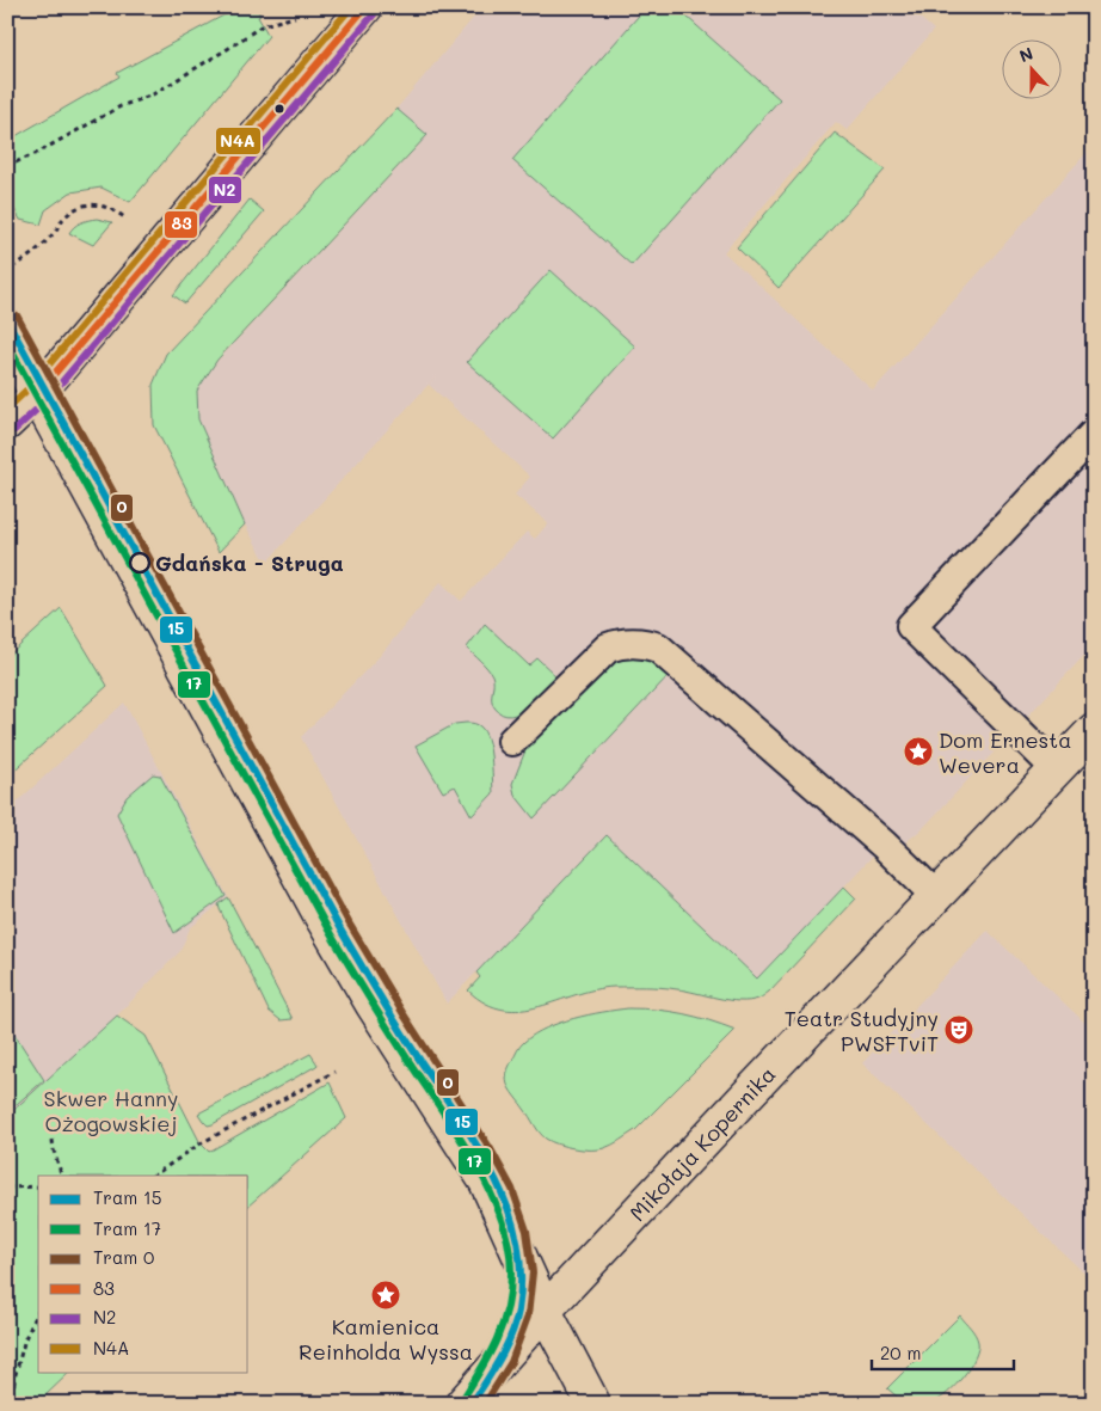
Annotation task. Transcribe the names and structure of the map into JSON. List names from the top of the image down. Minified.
{"streets":{"street":["Mikołaja Kopernika"]},"parks":["Skwer Hanny Ożogowskiej"],"places":{"other":["Gdańska - Struga"],"place":["Dom Ernesta Wevera","Kamienica Reinholda Wyssa"],"theatre":["Teatr Studyjny PWSFTviT"]},"lines":["transit line 83","transit line N4A","transit line N2","tram line 0","tram line 15","tram line 17"],"legend":["Tram 15","Tram 17","Tram 0","83","N2","N4A"],"scale_bar":"20 m","north":"top"}
